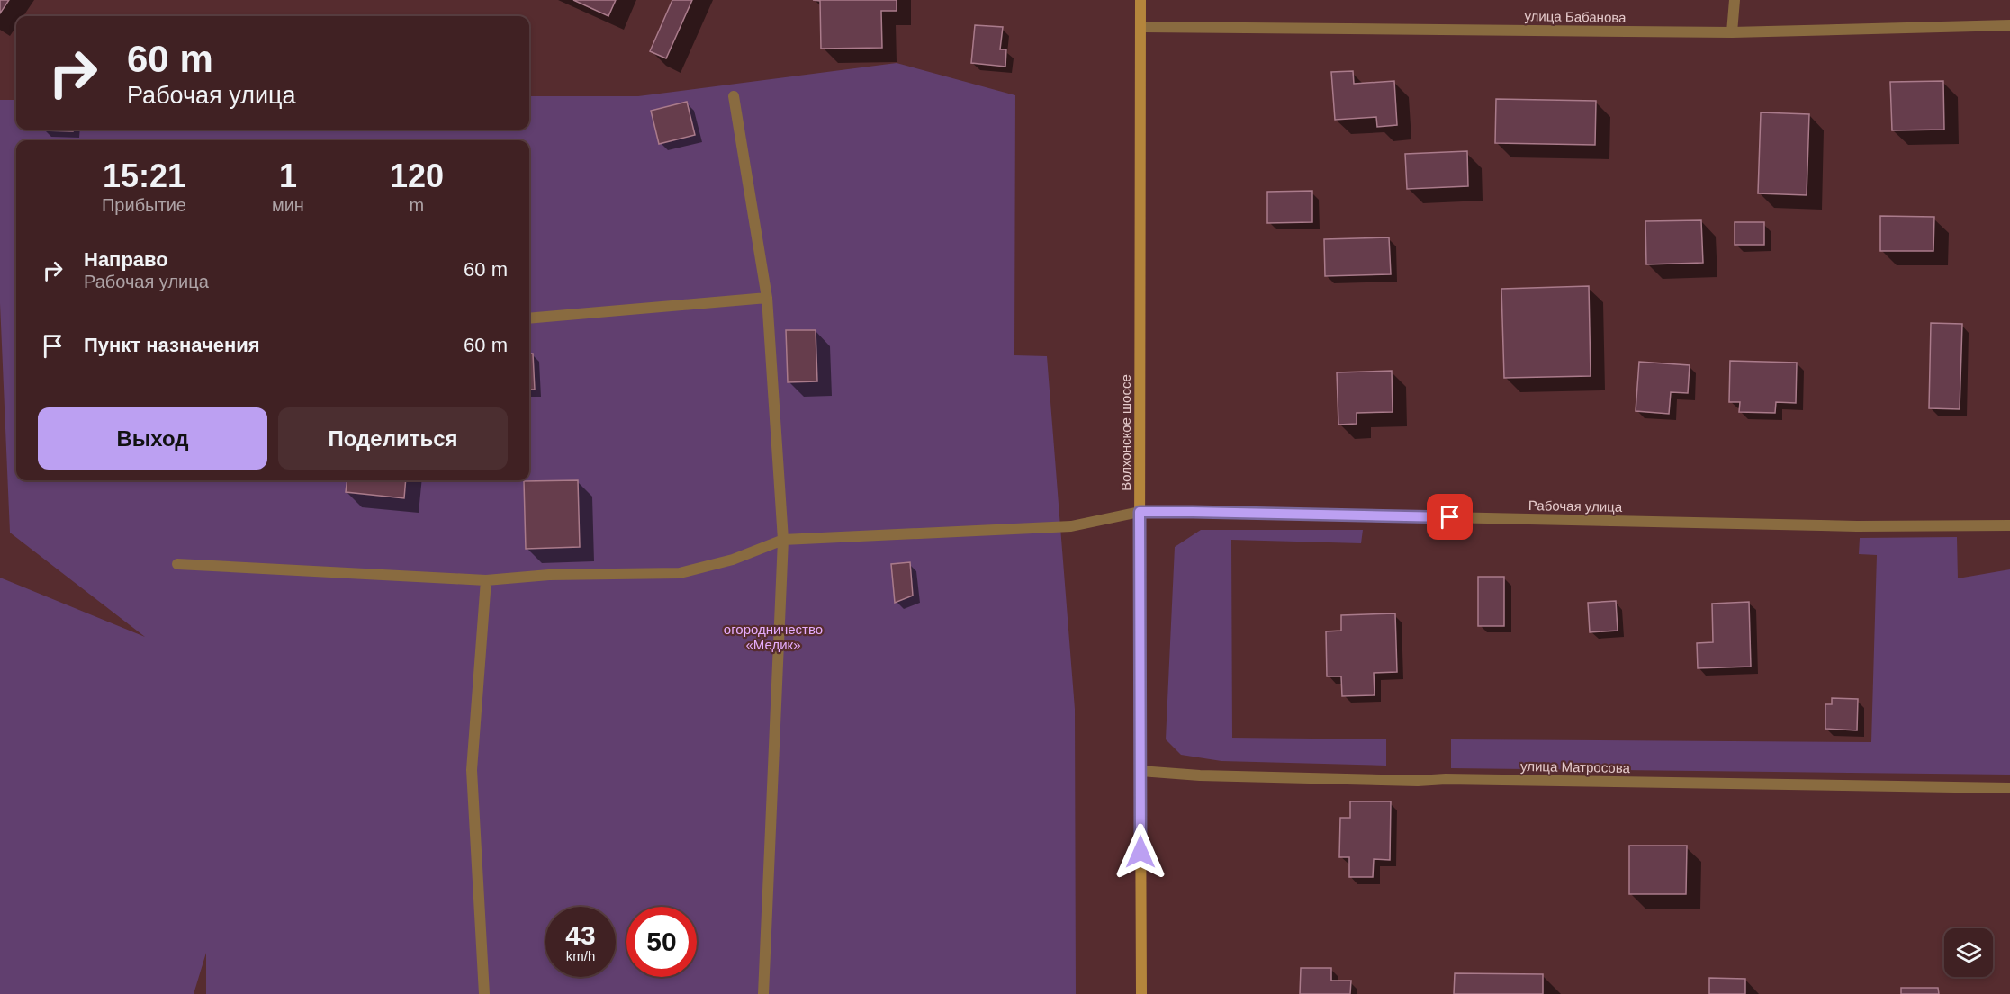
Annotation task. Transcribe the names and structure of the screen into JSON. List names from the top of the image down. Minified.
{"streets":{"main road":["Волхонское шоссе"],"street":["улица Бабанова","Рабочая улица","улица Матросова"]},"crossings":[["улица Бабанова","Волхонское шоссе"],["Волхонское шоссе","Рабочая улица"],["Волхонское шоссе","улица Матросова"]],"parks":["огородничество «Медик»"],"page":{"turn":["60 m","Рабочая улица"],"eta":["15:21","Прибытие","1","мин","120","m"],"list":[{"name":"Направо","note":"Рабочая улица","value":"60 m"},{"name":"Пункт назначения","value":"60 m"}],"buttons":["Выход","Поделиться"],"speed":"43 km/h","limit":"50"}}
